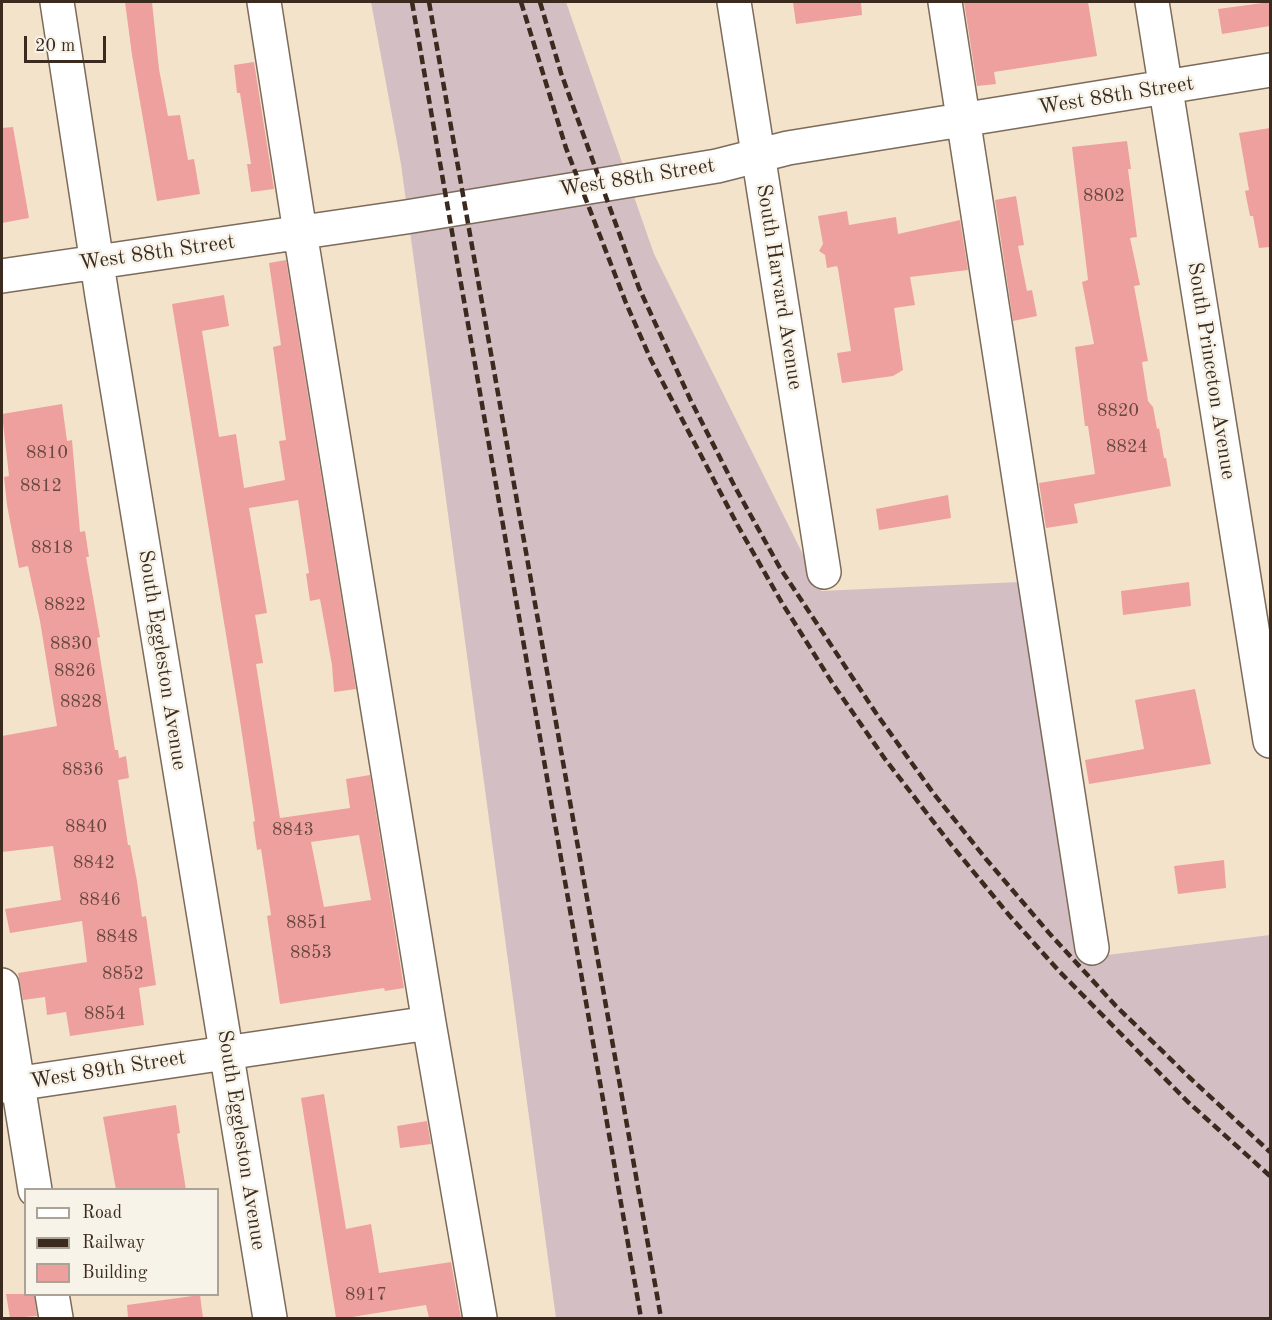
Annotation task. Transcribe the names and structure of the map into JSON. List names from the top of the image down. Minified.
{"streets":{"street":["West 88th Street","South Harvard Avenue","South Princeton Avenue","South Eggleston Avenue","West 89th Street"]},"crossings":[["West 88th Street","South Harvard Avenue"],["West 88th Street","South Princeton Avenue"],["West 88th Street","South Eggleston Avenue"],["South Eggleston Avenue","West 89th Street"]],"house_numbers":["8802","8820","8824","8810","8812","8818","8822","8830","8826","8828","8836","8840","8843","8842","8846","8851","8848","8853","8852","8854","8917"],"legend":["Road","Railway","Building"],"scale_bar":"20 m"}
